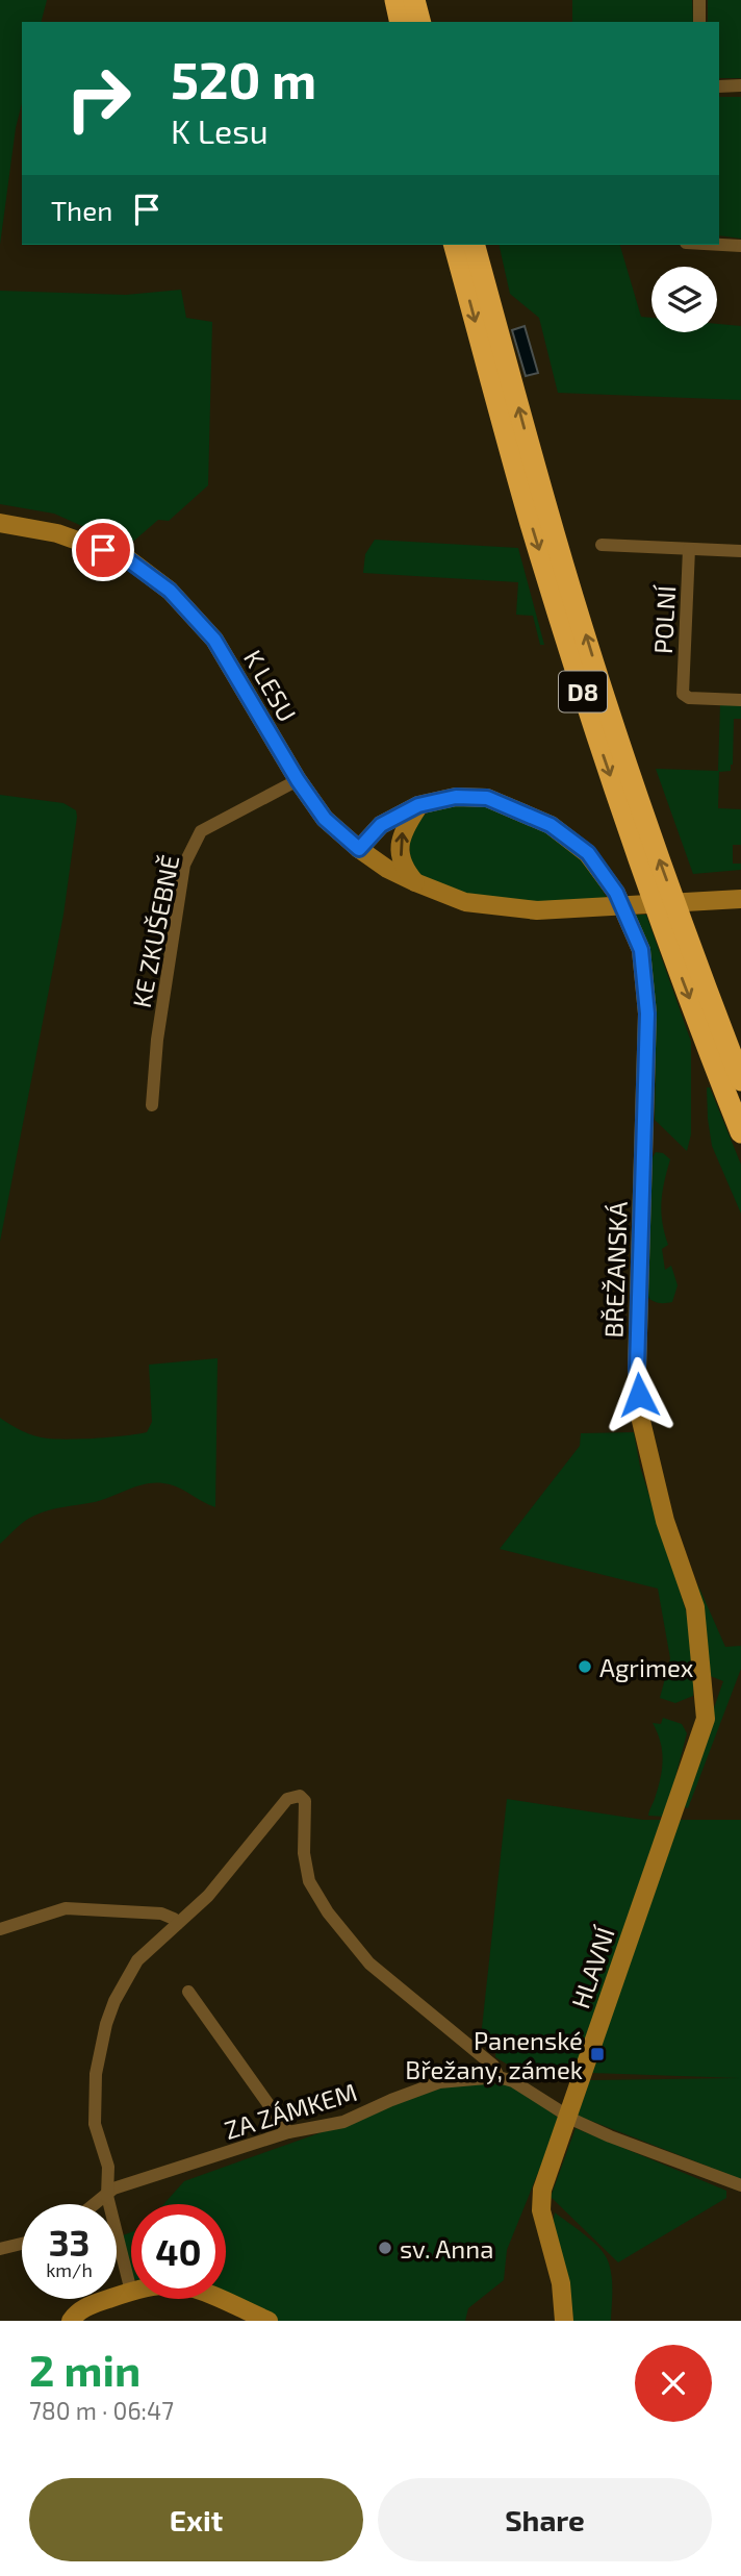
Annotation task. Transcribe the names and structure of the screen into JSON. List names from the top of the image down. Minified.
{"streets":{"highway":["D8"],"street":["POLNÍ","K LESU","KE ZKUŠEBNĚ","BŘEŽANSKÁ","HLAVNÍ","ZA ZÁMKEM"]},"crossings":[["K LESU","KE ZKUŠEBNĚ"],["K LESU","BŘEŽANSKÁ"],["BŘEŽANSKÁ","HLAVNÍ"]],"places":{"other":["Agrimex","sv. Anna"],"transit":["Panenské Břežany, zámek"]},"page":{"turn":["520 m","K Lesu"],"then":"Then","speed":"33 km/h","limit":"40","heading":["2 min","780 m · 06:47"],"buttons":["Exit","Share"]}}
